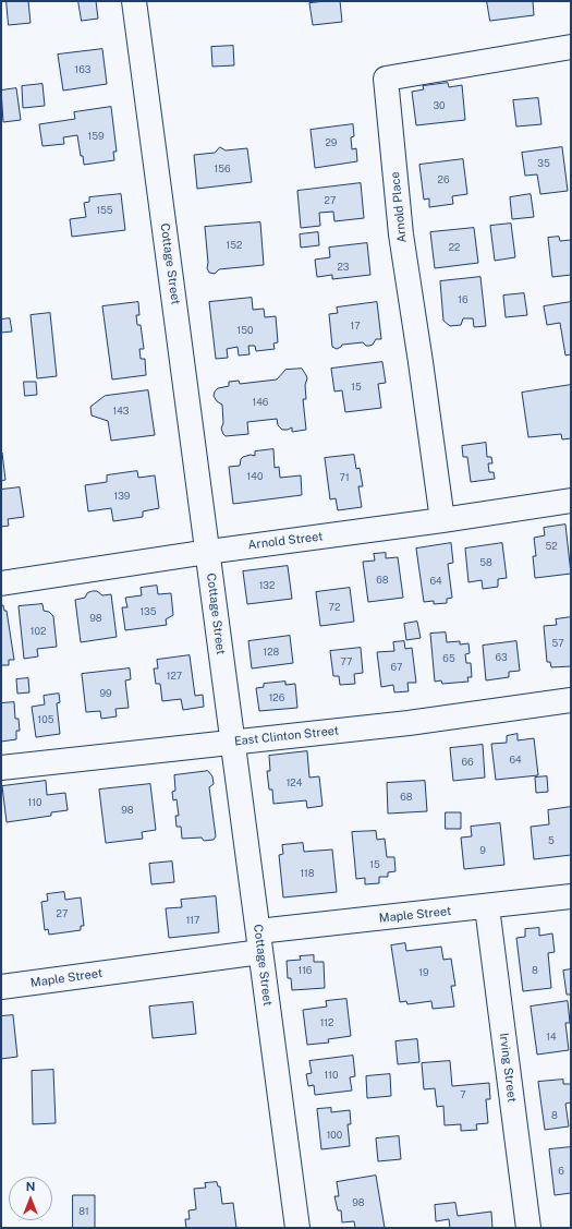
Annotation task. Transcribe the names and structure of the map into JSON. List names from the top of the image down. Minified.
{"streets":{"street":["Arnold Place","Cottage Street","Arnold Street","East Clinton Street","Maple Street","Irving Street"]},"crossings":[["Arnold Place","Arnold Street"],["Cottage Street","Arnold Street"],["Cottage Street","East Clinton Street"],["Cottage Street","Maple Street"],["Maple Street","Irving Street"]],"house_numbers":["163","30","159","29","35","156","26","27","155","152","22","23","16","17","150","15","146","143","140","71","139","52","58","68","64","132","72","135","98","102","57","128","63","65","77","67","127","99","126","105","64","66","124","68","110","98","5","9","15","118","27","117","116","8","19","112","14","110","7","8","100","6","98","81"],"north":"top"}
